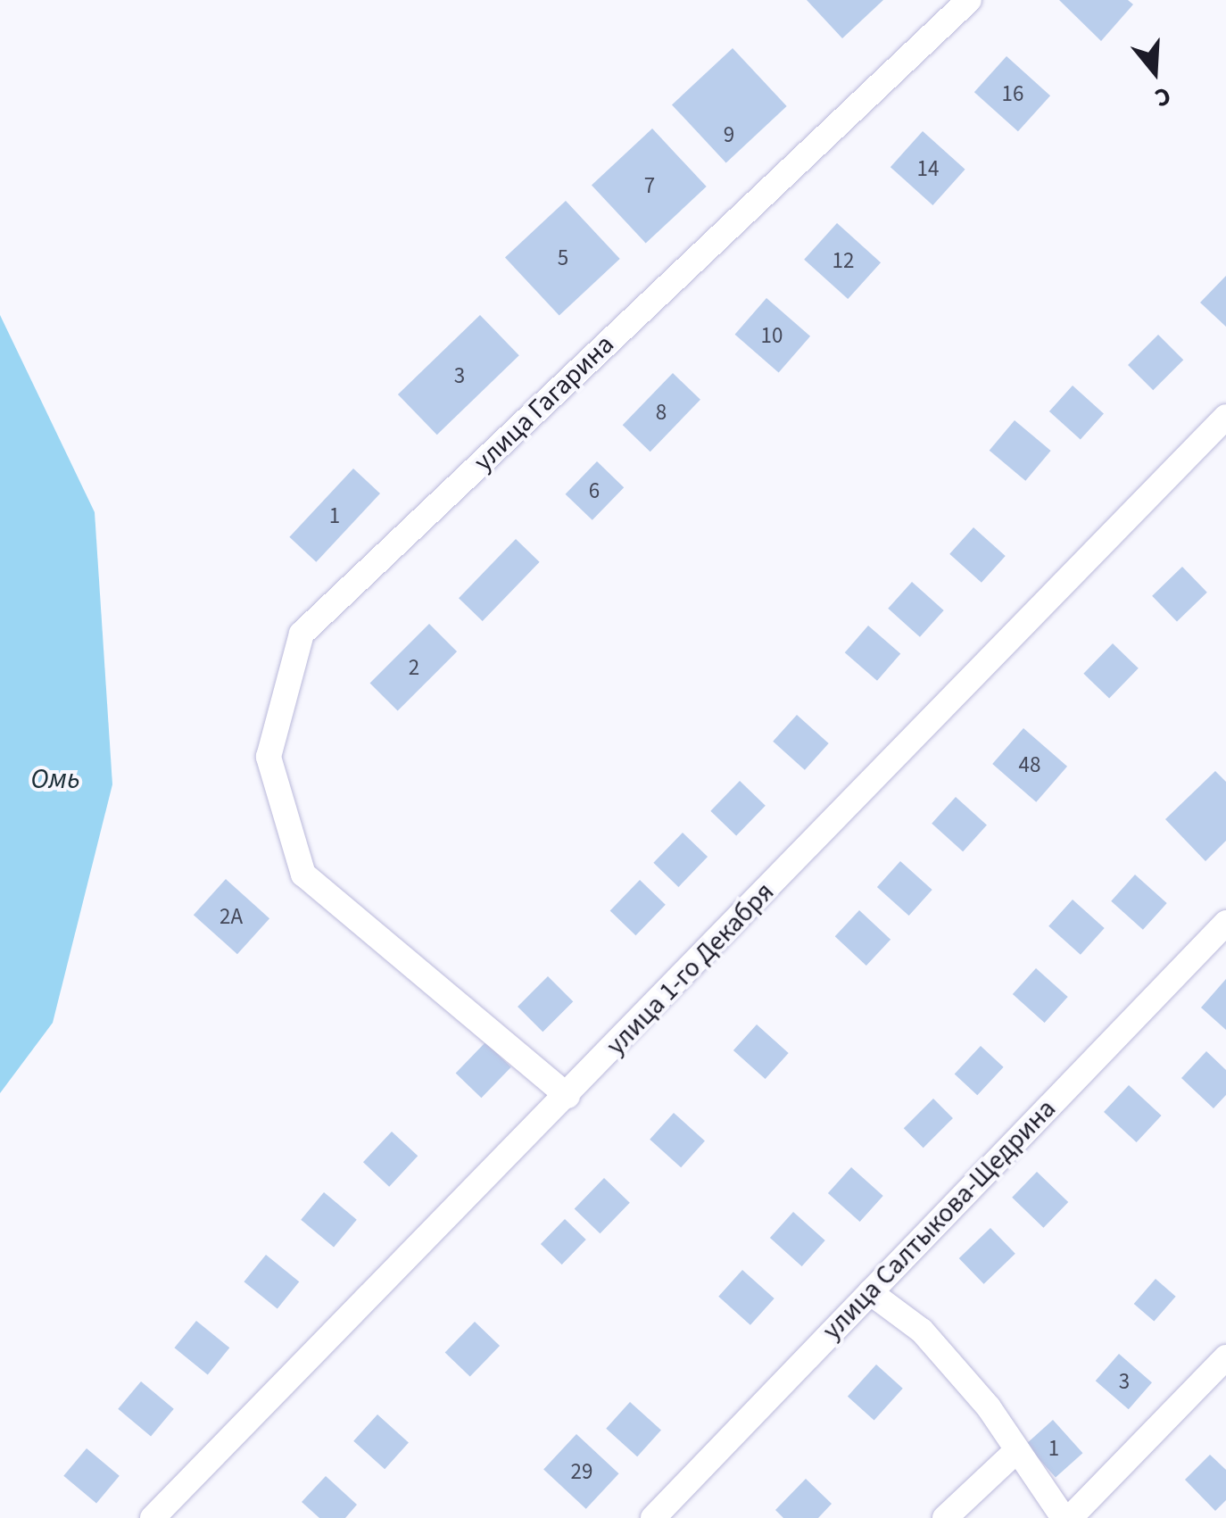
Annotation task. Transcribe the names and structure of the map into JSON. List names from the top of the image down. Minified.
{"streets":{"street":["улица Гагарина","улица 1-го Декабря","улица Салтыкова-Щедрина"]},"crossings":[["улица Гагарина","улица 1-го Декабря"]],"water":["Омь"],"house_numbers":["16","9","14","7","5","12","10","3","8","6","1","2","48","2А","3","1","29"],"north":"bottom"}
